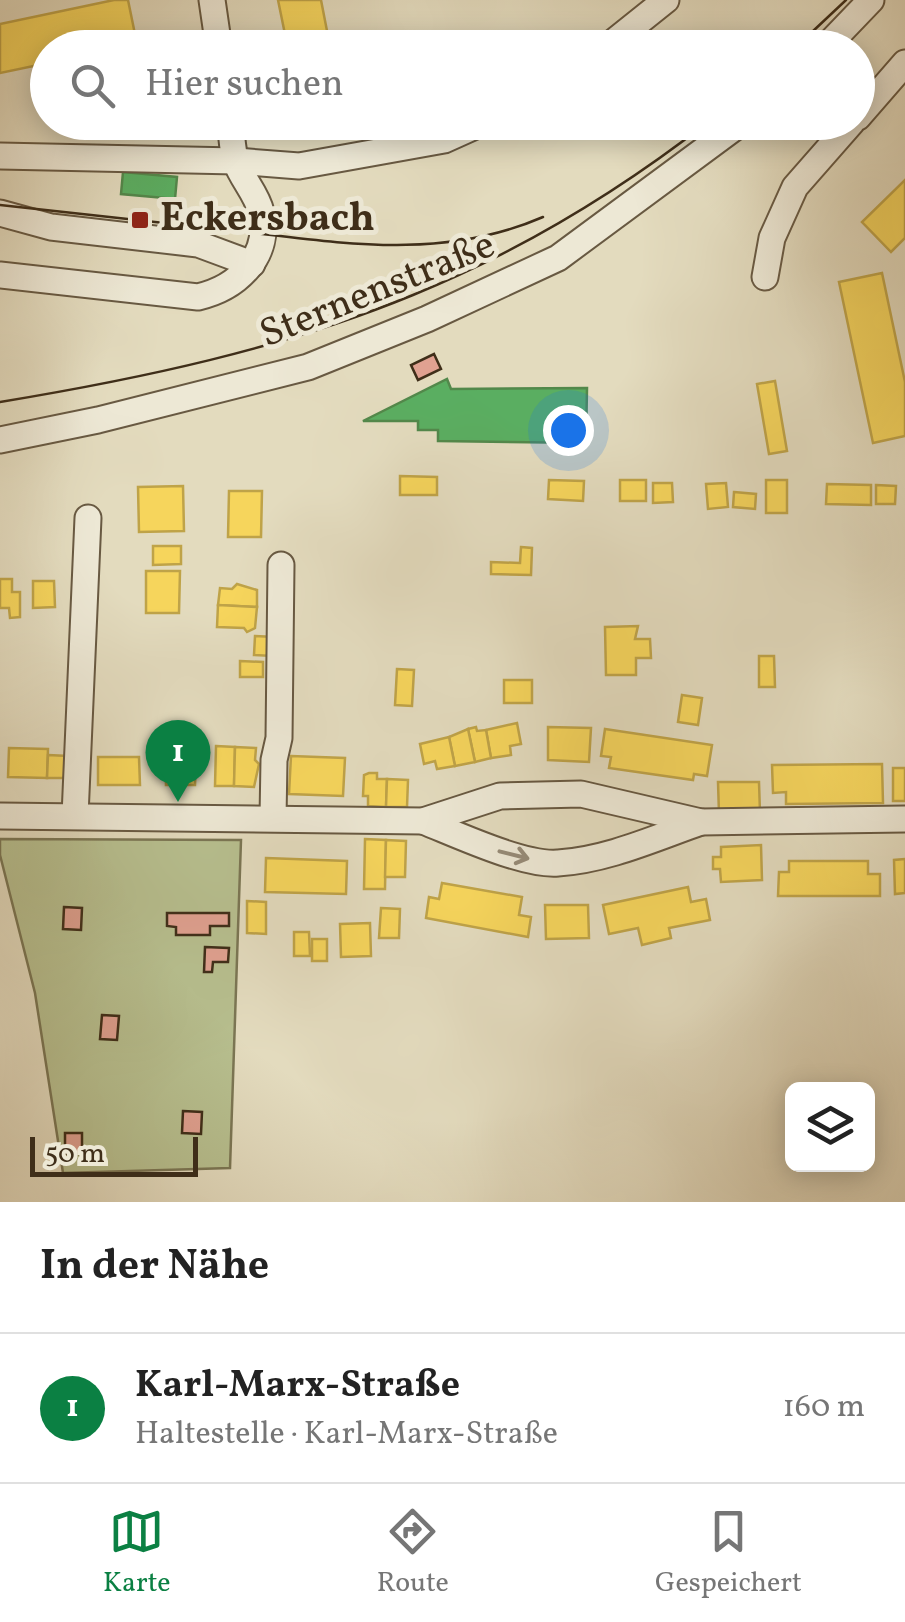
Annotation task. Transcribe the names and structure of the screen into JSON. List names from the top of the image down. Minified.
{"streets":{"street":["Sternenstraße"]},"places":{"transit":["Eckersbach"]},"scale_bar":"50 m","page":{"search":"Hier suchen","pins":"1","scale":"50 m","heading":"In der Nähe","list":[{"mark":"1","name":"Karl-Marx-Straße","note":"Haltestelle · Karl-Marx-Straße","value":"160 m"}],"nav":["Karte","Route","Gespeichert"]}}
